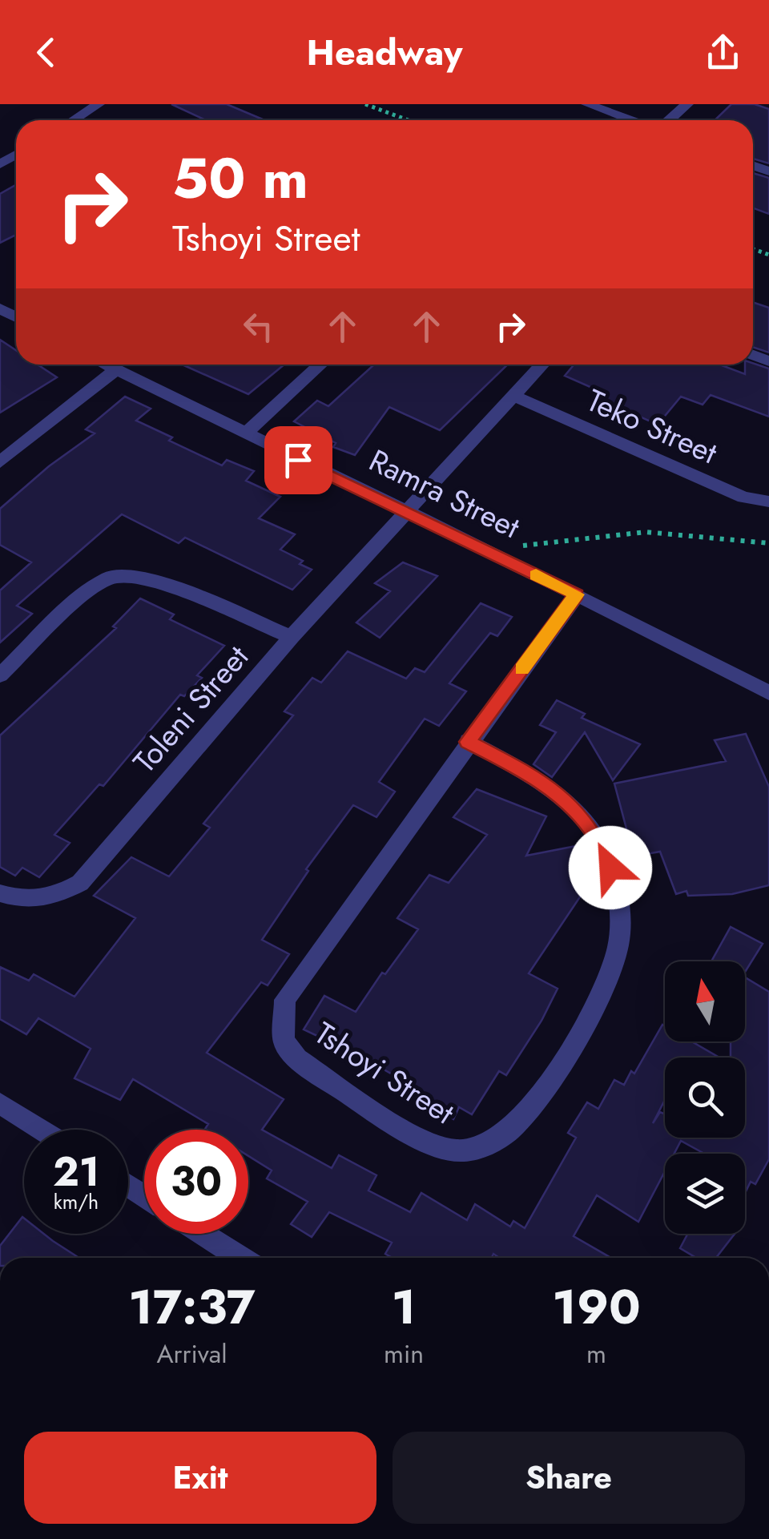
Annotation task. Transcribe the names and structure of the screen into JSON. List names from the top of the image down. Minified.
{"streets":{"street":["Teko Street","Ramra Street","Toleni Street","Tshoyi Street"]},"crossings":[["Ramra Street","Toleni Street"],["Ramra Street","Tshoyi Street"]],"north":"top","page":{"header":"Headway","turn":["50 m","Tshoyi Street"],"speed":"21 km/h","limit":"30","eta":["17:37","Arrival","1","min","190","m"],"buttons":["Exit","Share"]}}
